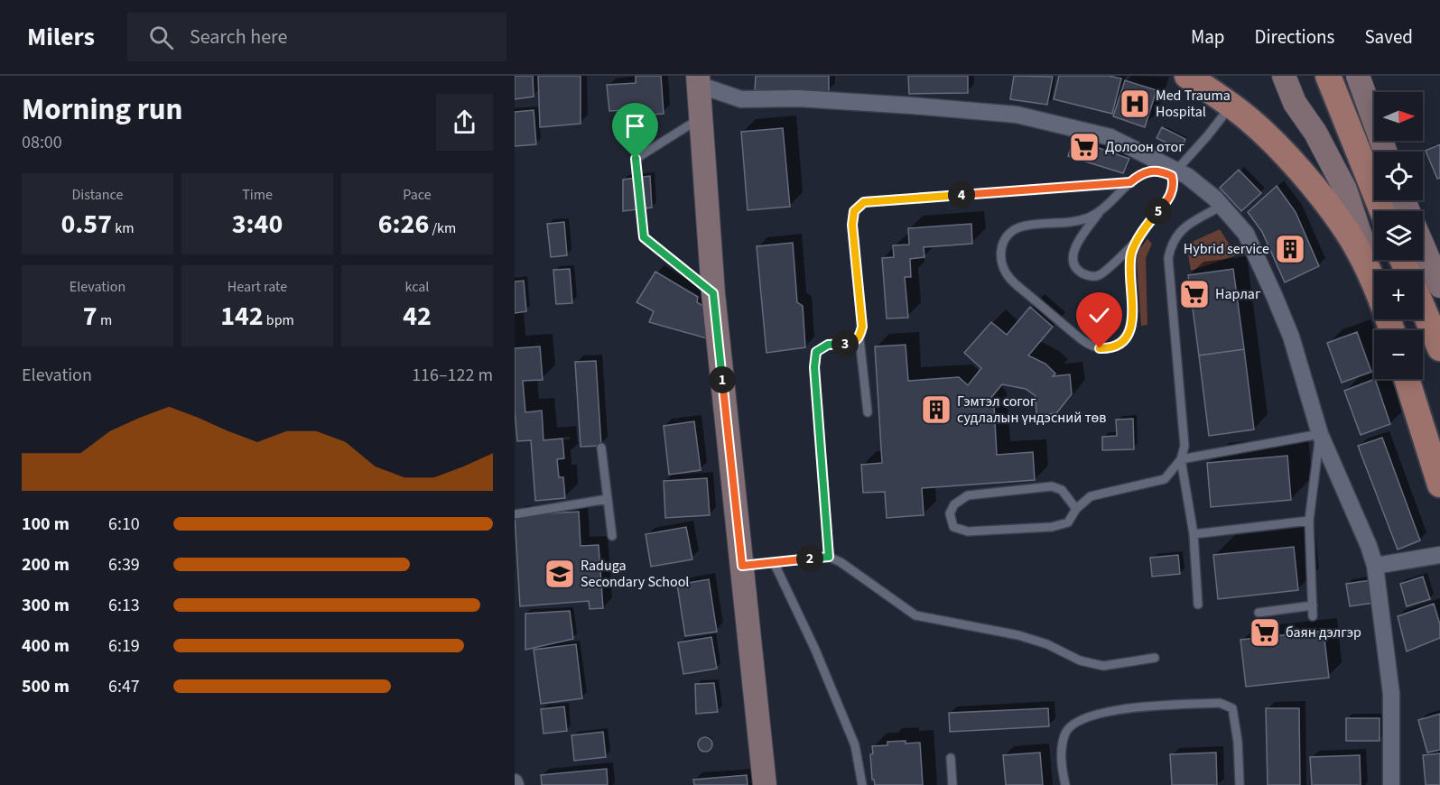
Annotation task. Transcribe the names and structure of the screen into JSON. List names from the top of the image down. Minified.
{"places":{"hospital":["Med Trauma Hospital"],"supermarket":["Долоон отог","Нарлаг","баян дэлгэр"],"building":["Hybrid service","Гэмтэл согог судлалын үндэсний төв"],"school or university":["Raduga Secondary School"]},"north":"right","page":{"header":"Milers","search":"Search here","nav":["Map","Directions","Saved"],"heading":["Morning run","08:00"],"map_buttons":["+","−"],"stats":[["Distance","0.57 km"],["Time","3:40"],["Pace","6:26 /km"],["Elevation","7 m"],["Heart rate","142 bpm"],["kcal","42"]],"pins":["4","5","3","1","2"],"chart":["Elevation","116–122 m"],"list":[{"name":"100 m","note":"6:10"},{"name":"200 m","note":"6:39"},{"name":"300 m","note":"6:13"},{"name":"400 m","note":"6:19"},{"name":"500 m","note":"6:47"}]}}
